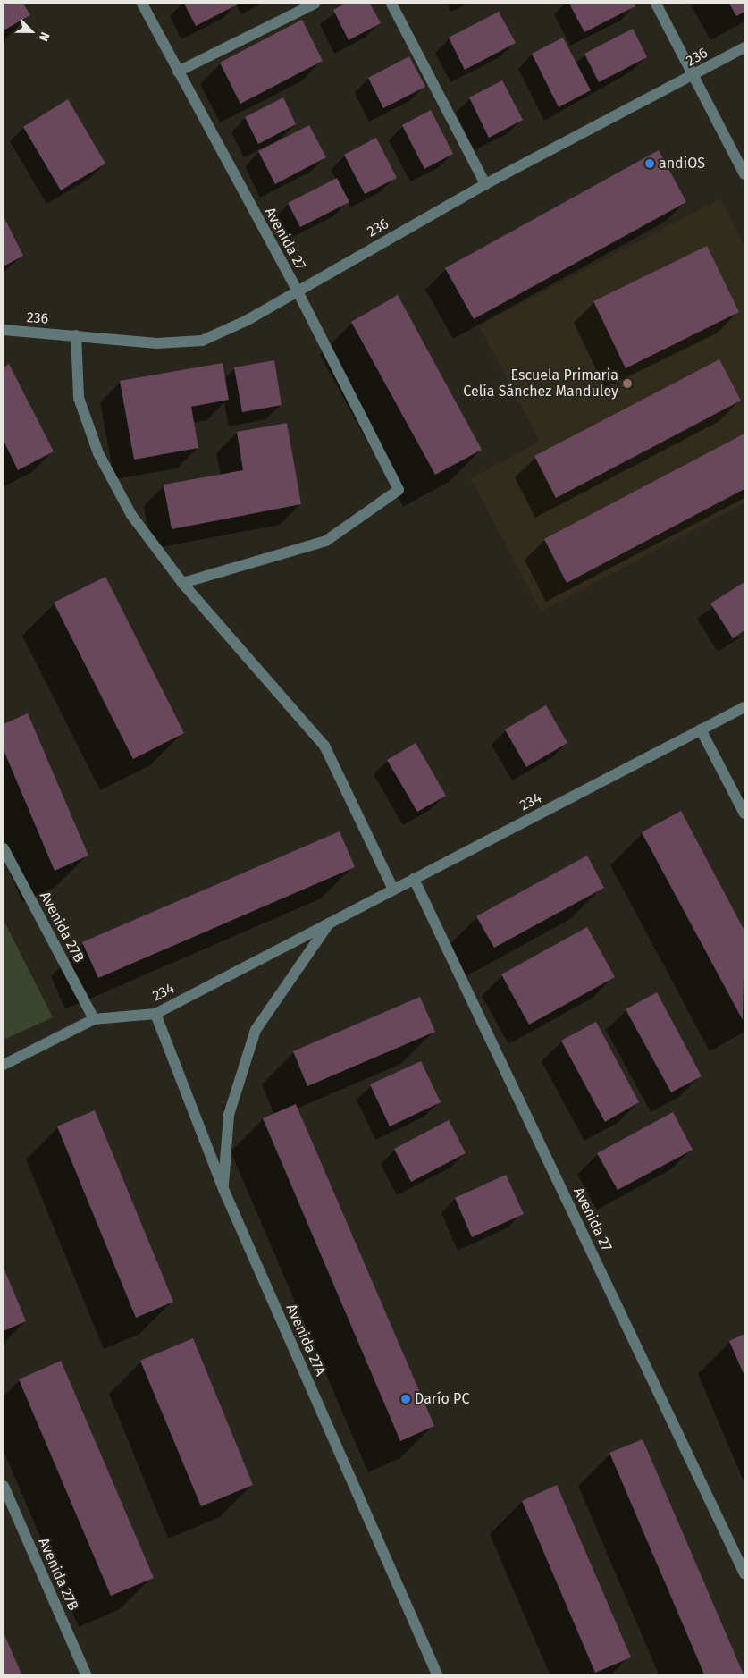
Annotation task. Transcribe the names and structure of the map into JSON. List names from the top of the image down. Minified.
{"streets":{"street":["236","Avenida 27","234","Avenida 27B","Avenida 27A"]},"crossings":[["236","Avenida 27"],["Avenida 27","234"],["234","Avenida 27B"],["234","Avenida 27A"]],"places":["andiOS","Escuela Primaria Celia Sánchez Manduley","Darío PC"],"north":"bottom right"}
